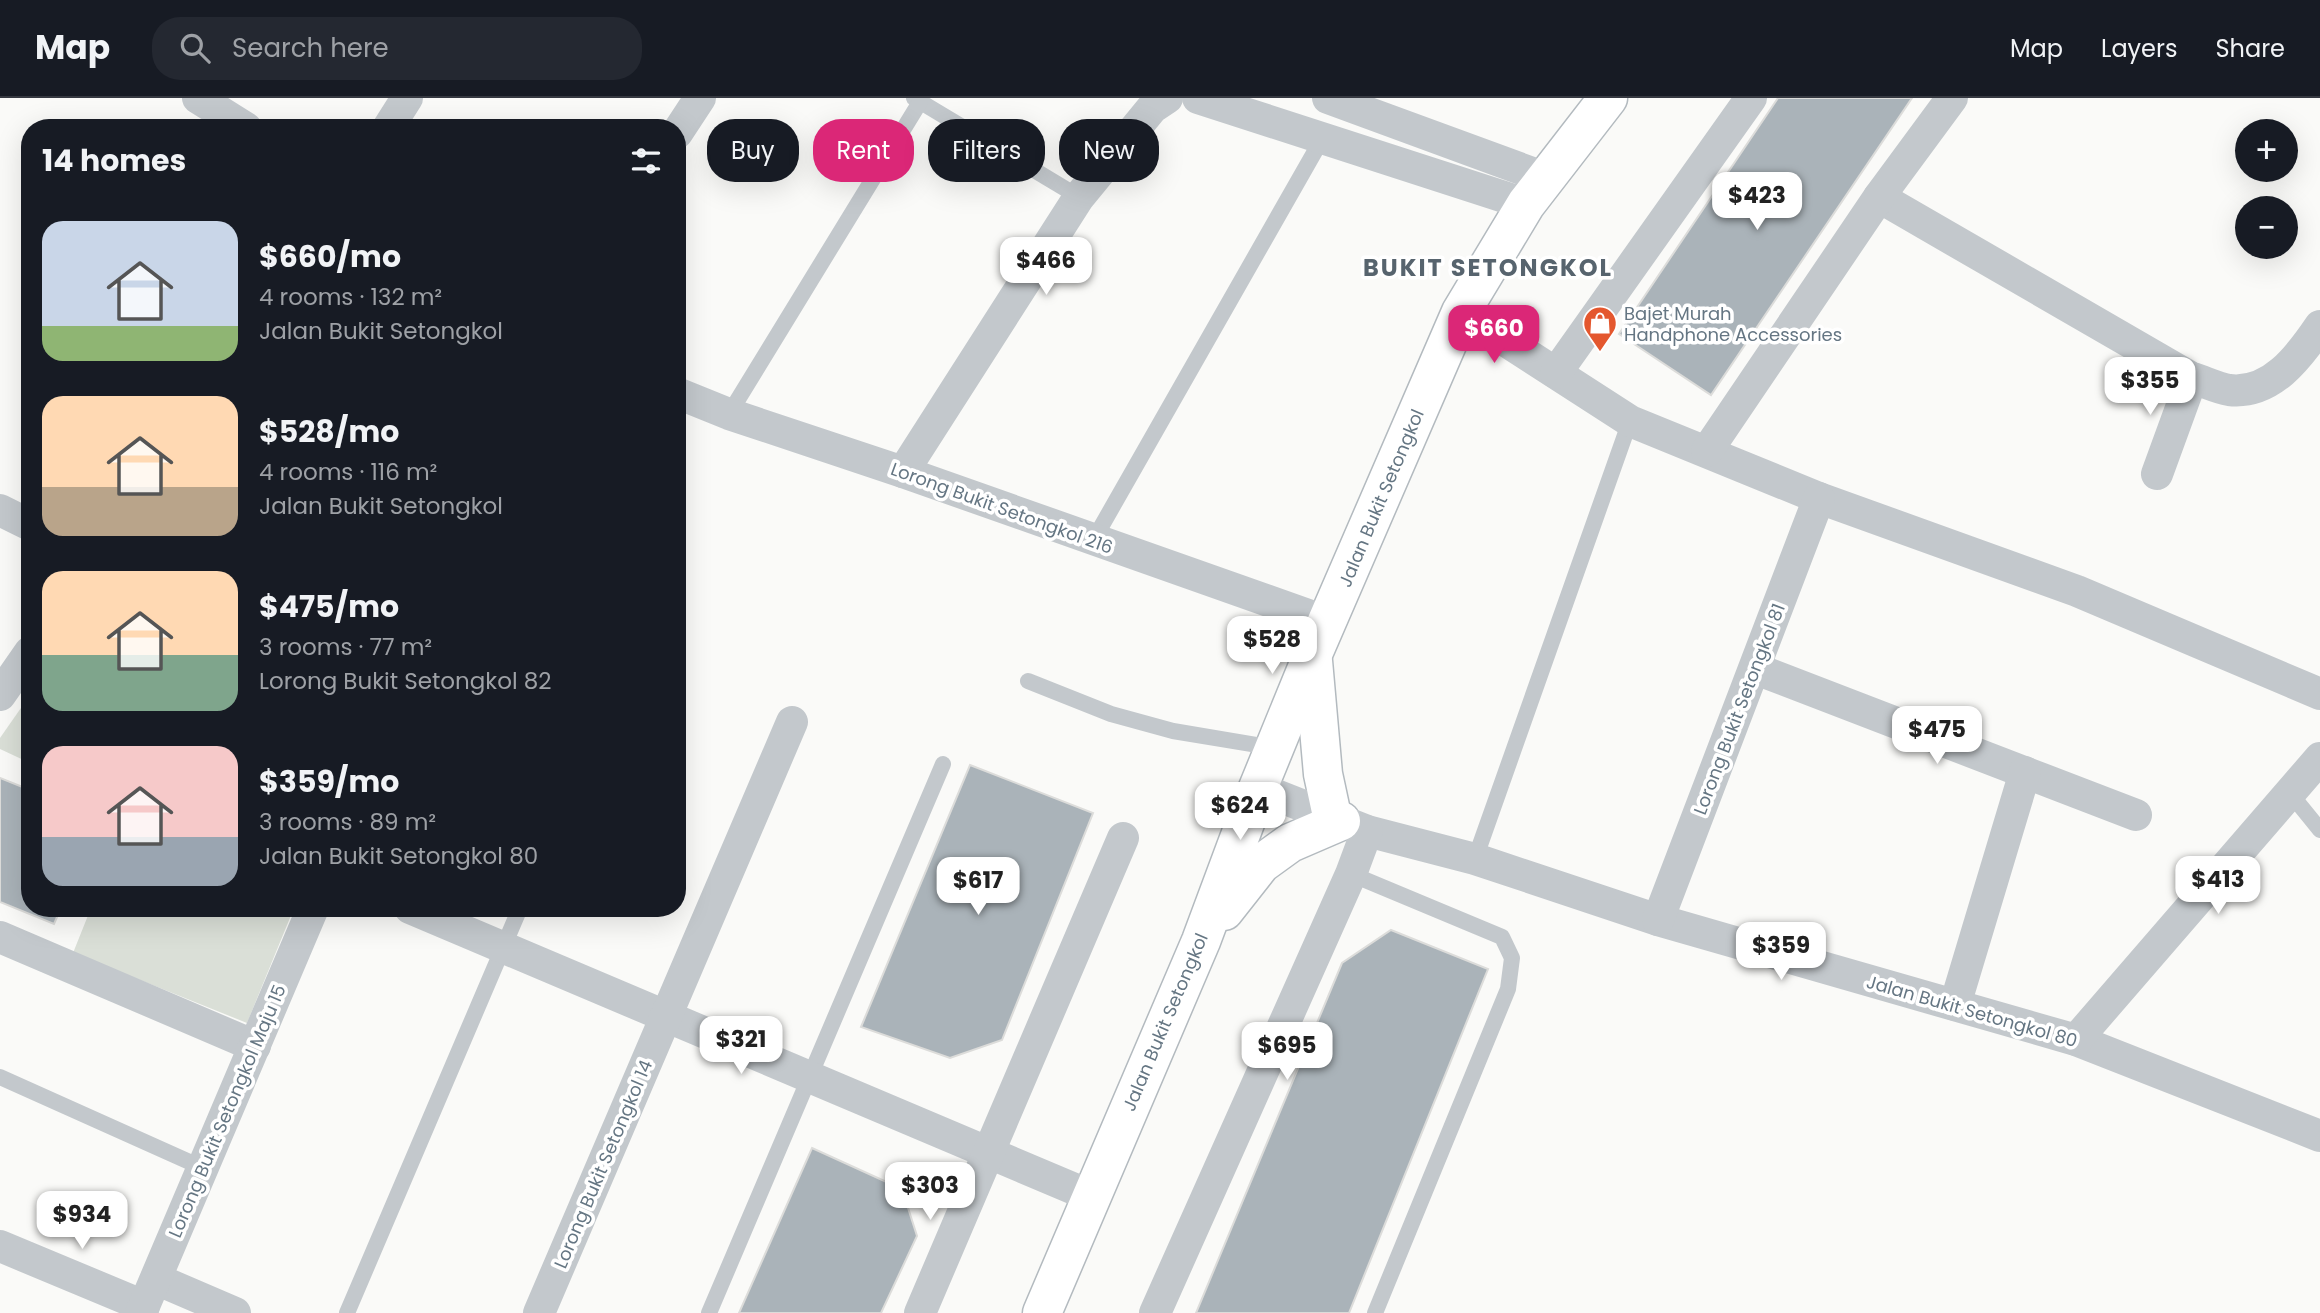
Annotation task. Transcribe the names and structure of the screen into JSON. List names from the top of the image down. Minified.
{"streets":{"street":["Jalan Bukit Setongkol","Lorong Bukit Setongkol 216","Lorong Bukit Setongkol 81","Jalan Bukit Setongkol 80","Lorong Bukit Setongkol Maju 15","Lorong Bukit Setongkol 14"]},"crossings":[["Jalan Bukit Setongkol","Lorong Bukit Setongkol 216"],["Jalan Bukit Setongkol","Jalan Bukit Setongkol 80"],["Lorong Bukit Setongkol 81","Jalan Bukit Setongkol 80"]],"districts":["BUKIT SETONGKOL"],"places":{"shop":["Bajet Murah Handphone Accessories"]},"page":{"header":"Map","search":"Search here","nav":["Map","Layers","Share"],"map_buttons":["+","−"],"chip":["Buy","Rent","Filters","New"],"heading":"14 homes","price":["$423","$466","$660","$355","$528","$475","$624","$413","$617","$359","$321","$695","$303","$934"],"list":[{"name":"$660/mo","note":"4 rooms · 132 m² · Jalan Bukit Setongkol"},{"name":"$528/mo","note":"4 rooms · 116 m² · Jalan Bukit Setongkol"},{"name":"$475/mo","note":"3 rooms · 77 m² · Lorong Bukit Setongkol 82"},{"name":"$359/mo","note":"3 rooms · 89 m² · Jalan Bukit Setongkol 80"}]}}
